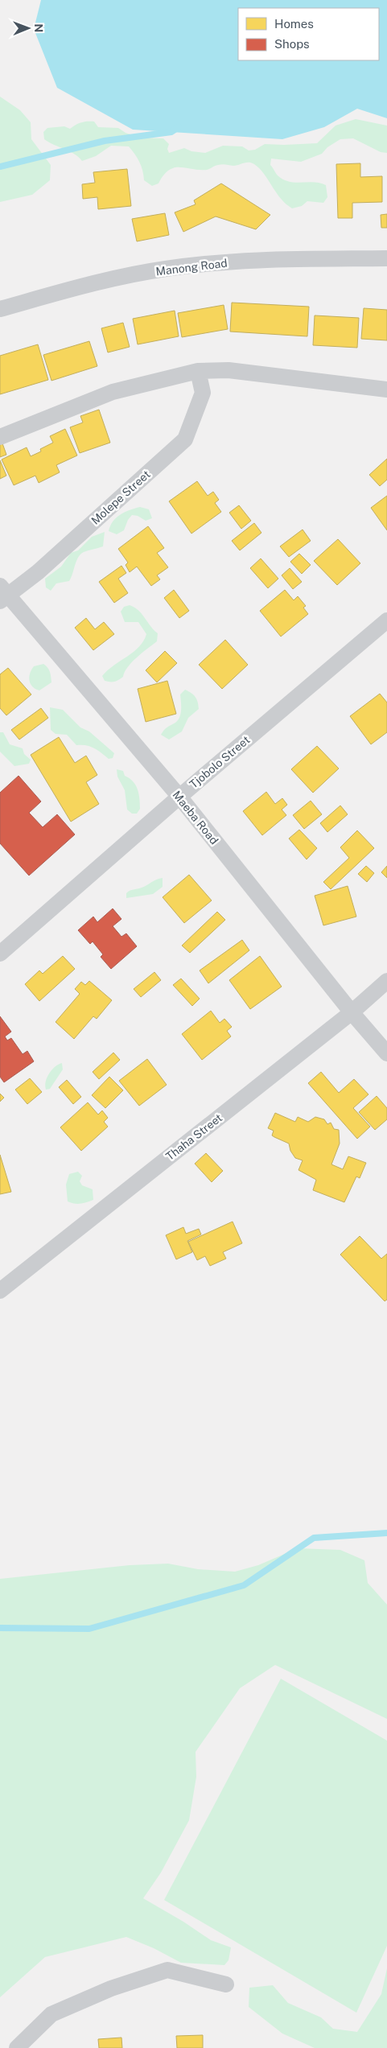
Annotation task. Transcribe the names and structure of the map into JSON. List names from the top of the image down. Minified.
{"streets":{"street":["Manong Road","Molepe Street","Tjobolo Street","Maeba Road","Thaha Street"]},"crossings":[["Molepe Street","Maeba Road"],["Tjobolo Street","Maeba Road"],["Maeba Road","Thaha Street"]],"legend":["Homes","Shops"],"north":"right"}
